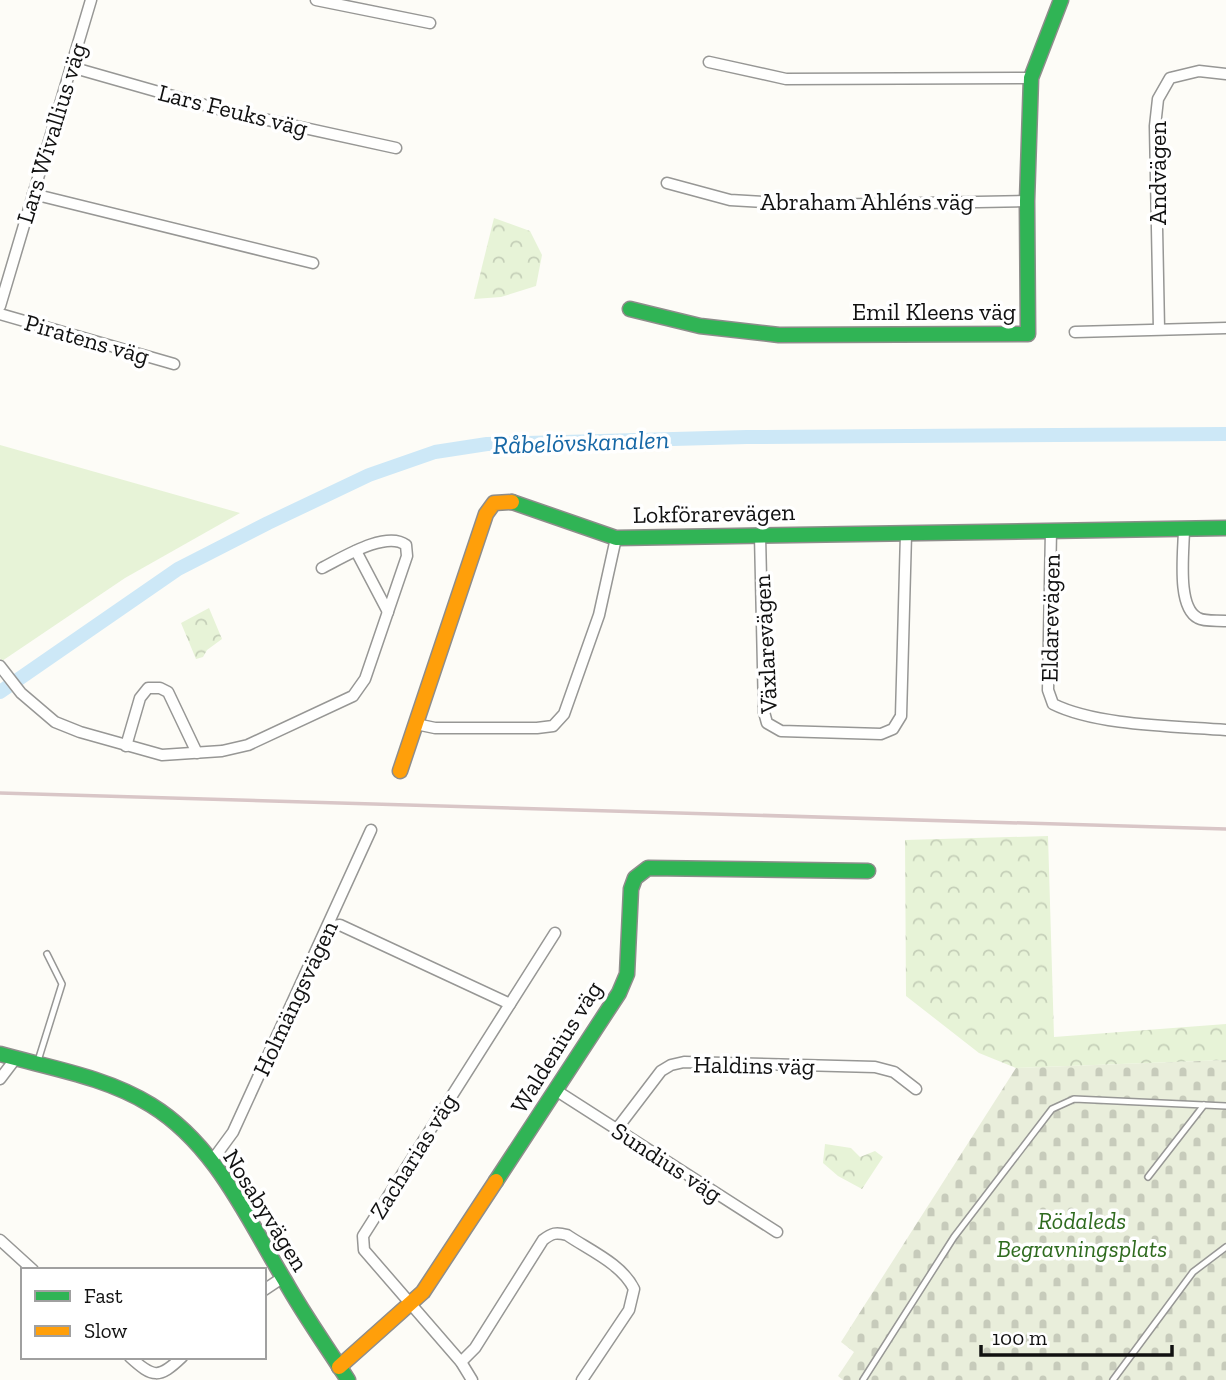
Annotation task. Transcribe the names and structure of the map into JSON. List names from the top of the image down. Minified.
{"streets":{"street":["Lars Feuks väg","Lars Wivallius väg","Andvägen","Abraham Ahléns väg","Emil Kleens väg","Piratens väg","Lokförarevägen","Eldarevägen","Växlarevägen","Holmängsvägen","Waldenius väg","Haldins väg","Zacharias väg","Sundius väg","Nosabyvägen"]},"crossings":[["Lars Feuks väg","Lars Wivallius väg"],["Abraham Ahléns väg","Emil Kleens väg"],["Lokförarevägen","Eldarevägen"],["Lokförarevägen","Växlarevägen"],["Holmängsvägen","Nosabyvägen"],["Waldenius väg","Zacharias väg"],["Waldenius väg","Sundius väg"],["Waldenius väg","Nosabyvägen"],["Haldins väg","Sundius väg"]],"water":["Råbelövskanalen"],"parks":["Rödaleds Begravningsplats"],"legend":["Fast","Slow"],"scale_bar":"100 m"}
